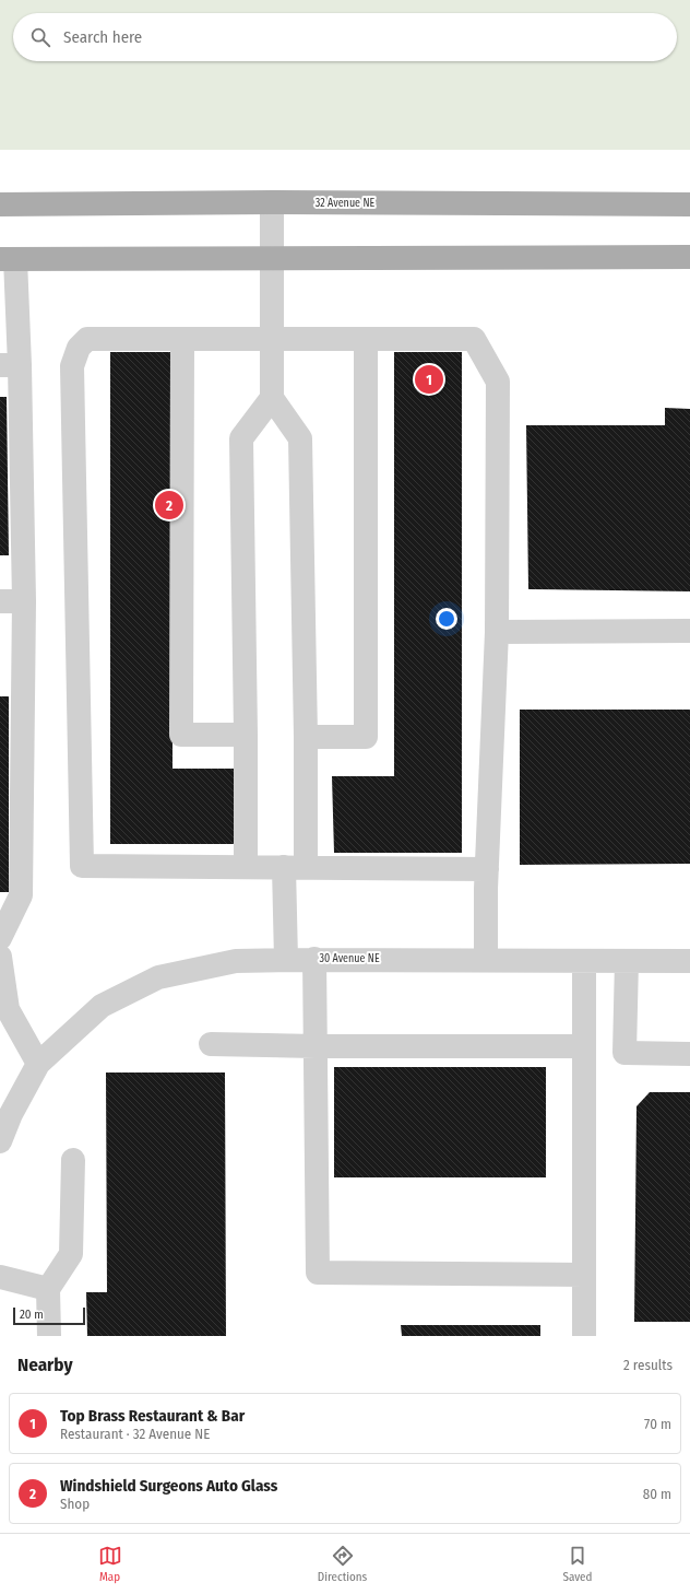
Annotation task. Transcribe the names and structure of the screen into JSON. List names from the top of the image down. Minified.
{"streets":{"main road":["32 Avenue NE"],"street":["30 Avenue NE"]},"scale_bar":"20 m","page":{"search":"Search here","pins":["1","2"],"scale":"20 m","heading":["Nearby","2 results"],"list":[{"mark":"1","name":"Top Brass Restaurant & Bar","note":"Restaurant · 32 Avenue NE","value":"70 m"},{"mark":"2","name":"Windshield Surgeons Auto Glass","note":"Shop","value":"80 m"}],"nav":["Map","Directions","Saved"]}}
